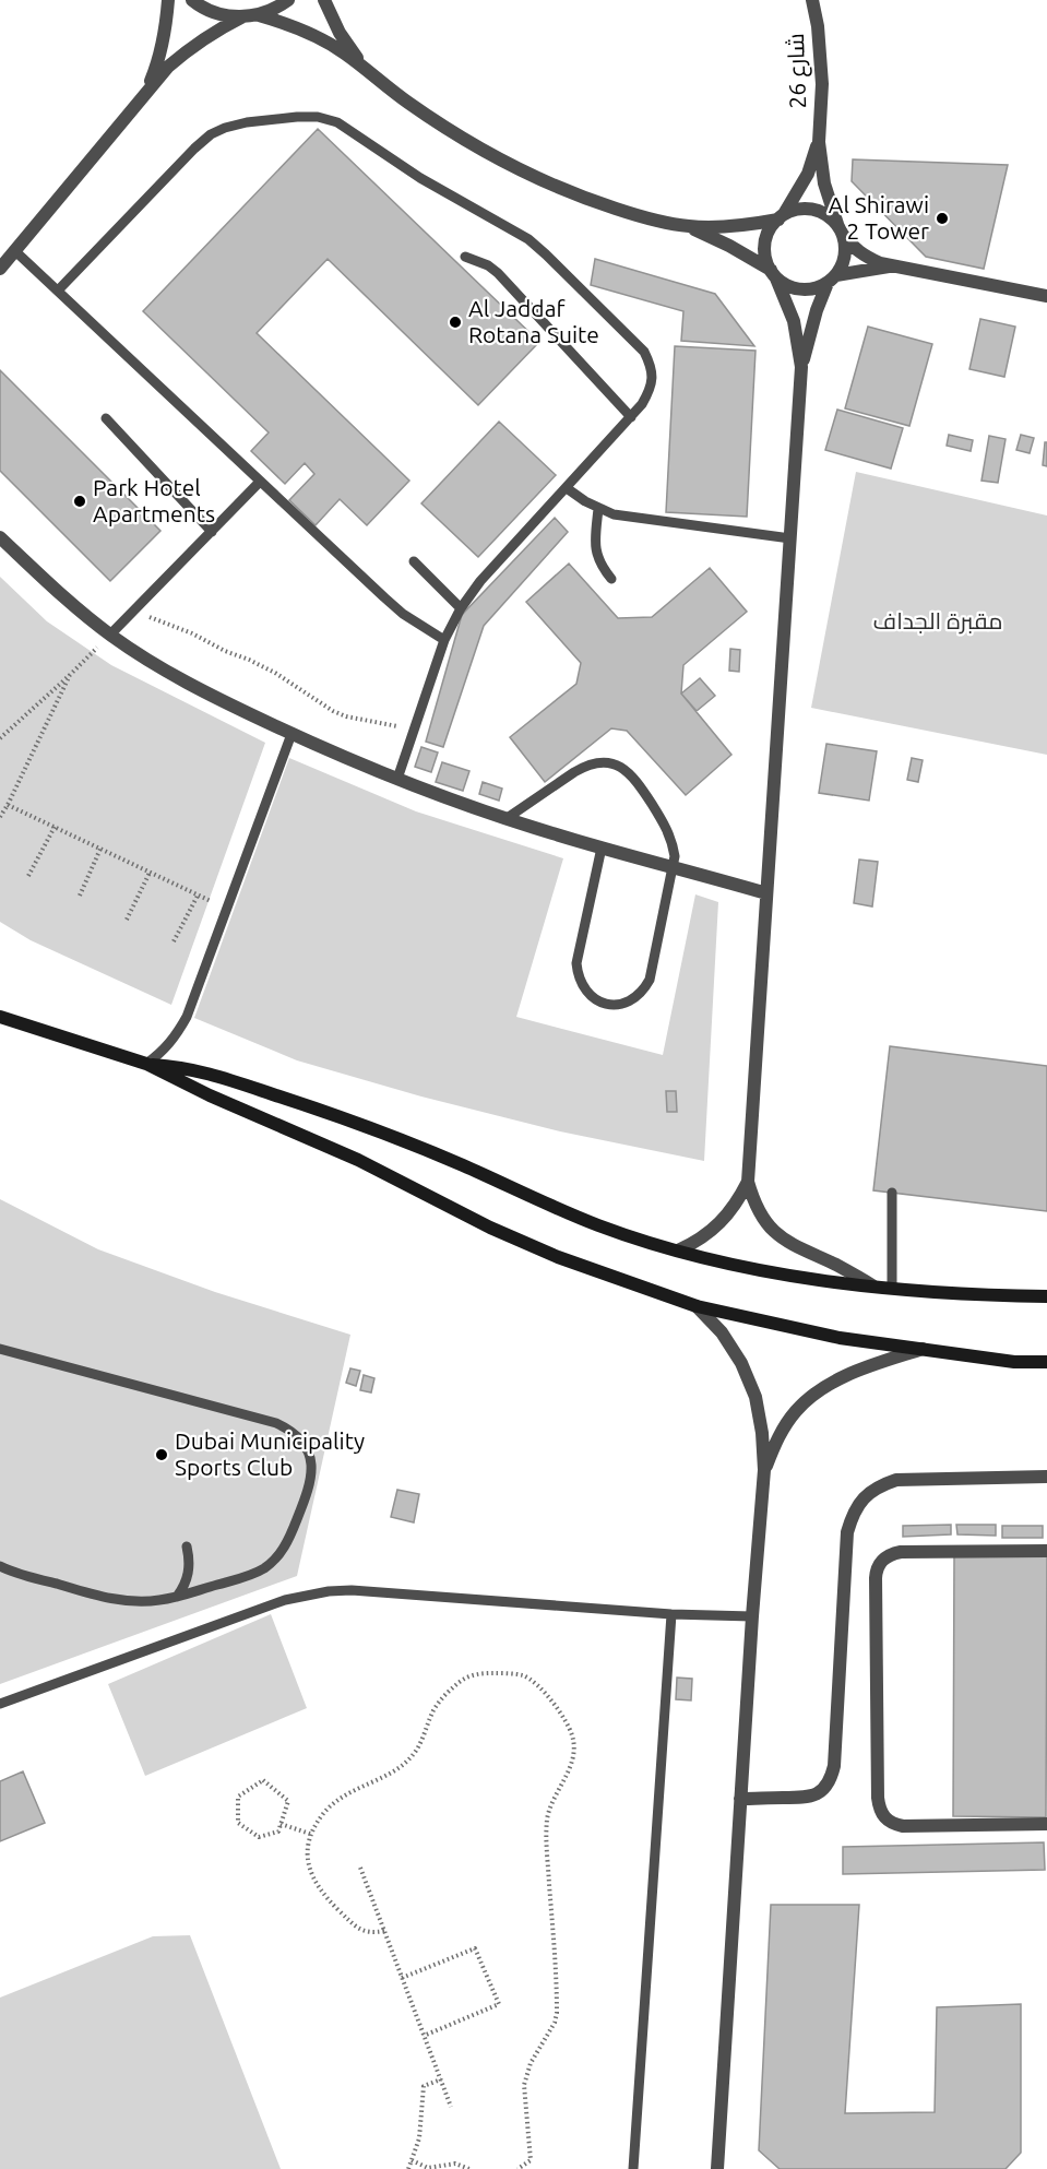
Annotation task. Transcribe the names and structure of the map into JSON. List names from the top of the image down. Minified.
{"streets":{"street":["شارع 26"]},"parks":["مقبرة الجداف"],"places":["Al Shirawi 2 Tower","Al Jaddaf Rotana Suite","Park Hotel Apartments","Dubai Municipality Sports Club"]}
